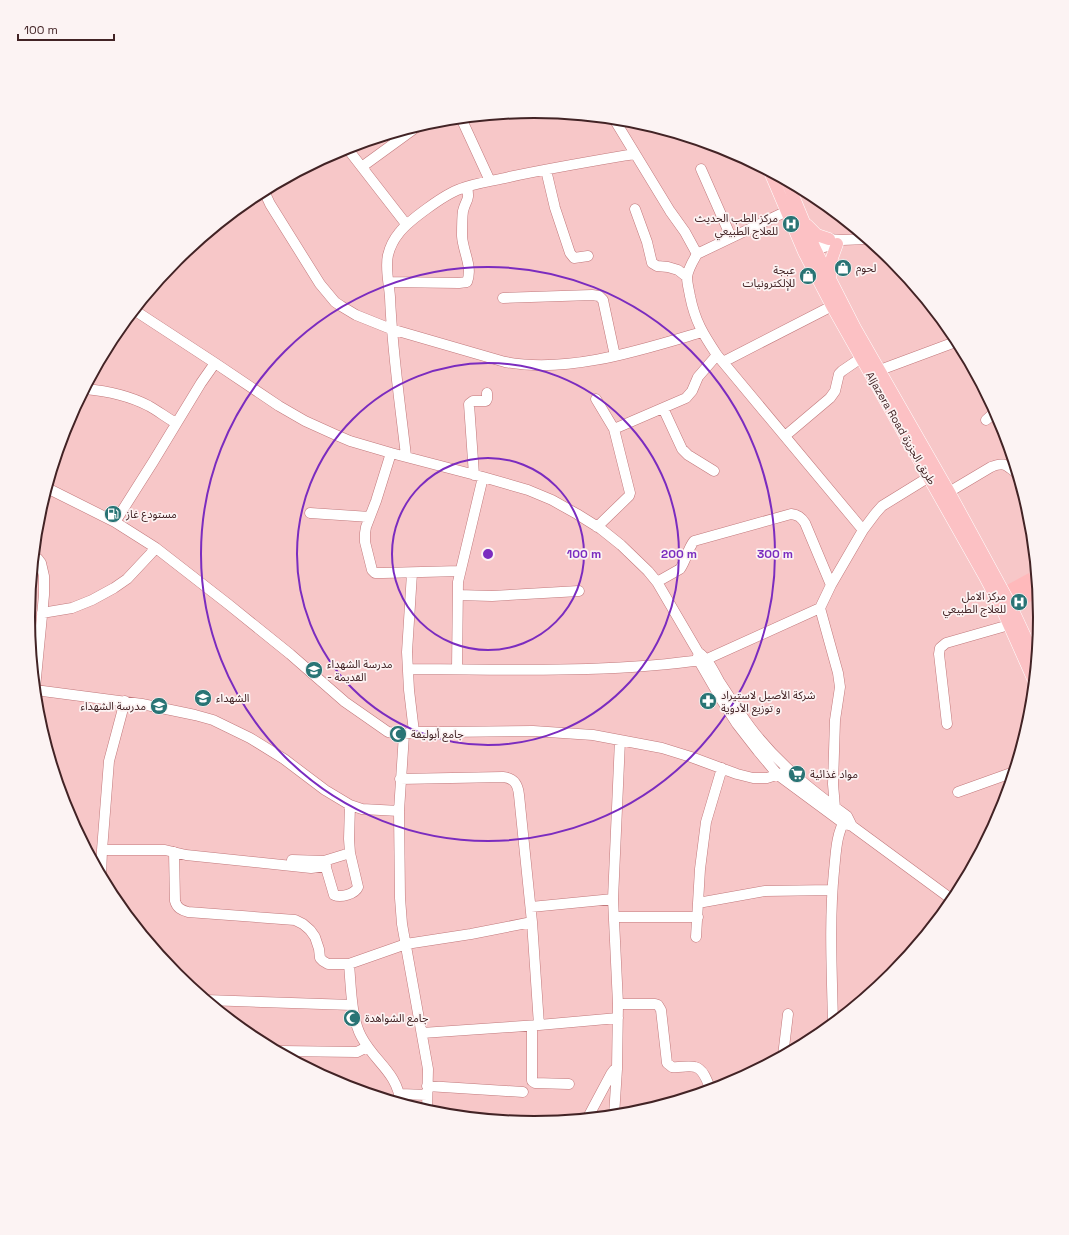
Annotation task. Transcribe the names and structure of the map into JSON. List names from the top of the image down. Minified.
{"streets":{"main road":["Aljazera Road طريق الجزيزة"]},"places":{"hospital":["مركز الطب الحديث للعلاج الطبيعي","مركز الامل للعلاج الطبيعي"],"shop":["لحوم","عبجة للإلكترونيات"],"fuel station":["مستودع غاز"],"school or university":["مدرسة الشهداء - القديمة","الشهداء","مدرسة الشهداء"],"pharmacy":["شركة الأصيل لاستيراد و توزيع الأدوية"],"mosque":["جامع أبوليفة","جامع الشواهدة"],"supermarket":["مواد غذائية"]},"scale_bar":"100 m","rings":["100 m","200 m","300 m"]}
